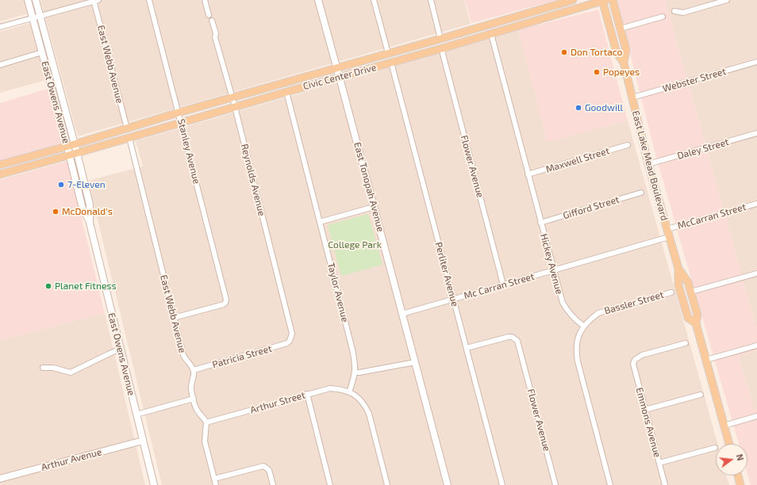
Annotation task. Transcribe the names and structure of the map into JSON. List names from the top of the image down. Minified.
{"streets":{"main road":["Civic Center Drive","East Owens Avenue","East Lake Mead Boulevard","East Tonopah Avenue","Arthur Avenue"],"street":["East Webb Avenue","Webster Street","Daley Street","Stanley Avenue","Maxwell Street","Flower Avenue","Reynolds Avenue","Gifford Street","McCarran Street","Hickey Avenue","Perliter Avenue","Mc Carran Street","Taylor Avenue","Bassler Street","Patricia Street","Arthur Street","Emmons Avenue"]},"crossings":[["East Webb Avenue","Civic Center Drive"],["East Webb Avenue","Stanley Avenue"],["East Webb Avenue","Patricia Street"],["Civic Center Drive","East Owens Avenue"],["Civic Center Drive","Stanley Avenue"],["Civic Center Drive","East Lake Mead Boulevard"],["Civic Center Drive","Flower Avenue"],["Civic Center Drive","Reynolds Avenue"],["Civic Center Drive","East Tonopah Avenue"],["Civic Center Drive","Hickey Avenue"],["Civic Center Drive","Perliter Avenue"],["Civic Center Drive","Taylor Avenue"],["Webster Street","East Lake Mead Boulevard"],["East Owens Avenue","Arthur Avenue"],["Daley Street","East Lake Mead Boulevard"],["Maxwell Street","Hickey Avenue"],["East Lake Mead Boulevard","McCarran Street"],["East Lake Mead Boulevard","Mc Carran Street"],["Flower Avenue","Perliter Avenue"],["Flower Avenue","Mc Carran Street"],["Reynolds Avenue","Patricia Street"],["East Tonopah Avenue","Mc Carran Street"],["Gifford Street","Hickey Avenue"],["Hickey Avenue","Mc Carran Street"],["Hickey Avenue","Bassler Street"],["Perliter Avenue","Mc Carran Street"],["Taylor Avenue","Arthur Street"]],"parks":["College Park"],"places":["Don Tortaco","Popeyes","Goodwill","7-Eleven","McDonald's","Planet Fitness"],"north":"right"}
